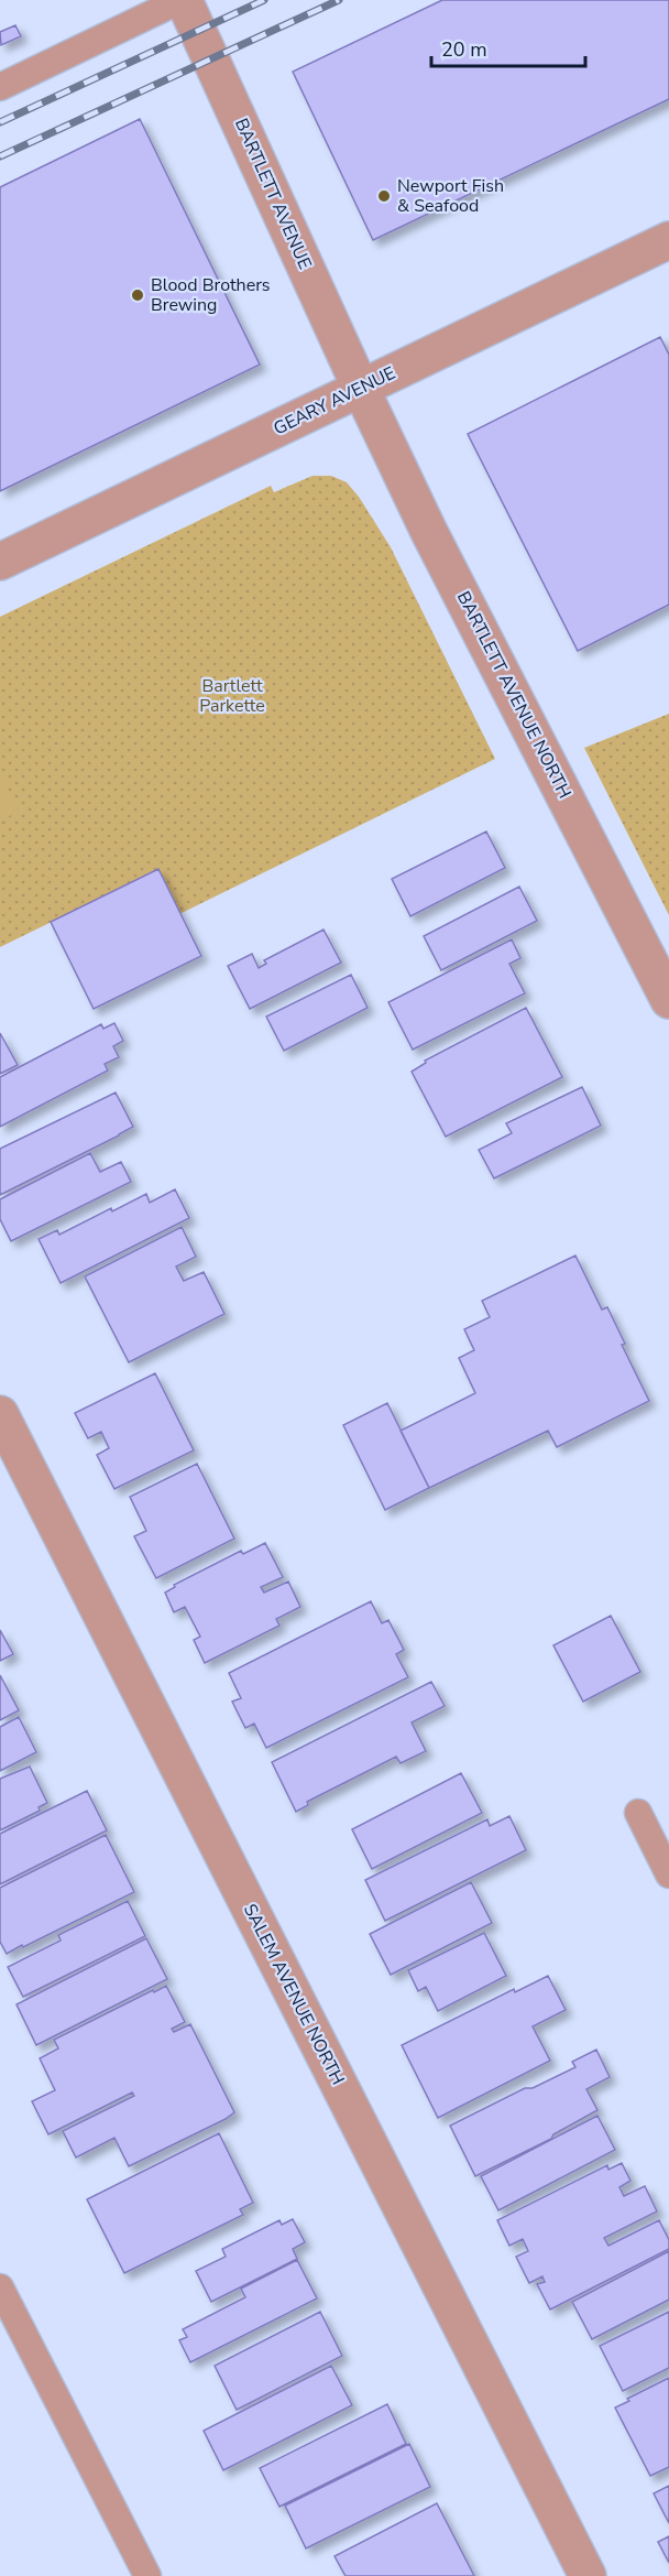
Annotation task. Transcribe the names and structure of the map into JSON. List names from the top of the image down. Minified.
{"streets":{"street":["BARTLETT AVENUE","GEARY AVENUE","BARTLETT AVENUE NORTH","SALEM AVENUE NORTH"]},"crossings":[["BARTLETT AVENUE","GEARY AVENUE"],["BARTLETT AVENUE","BARTLETT AVENUE NORTH"],["GEARY AVENUE","BARTLETT AVENUE NORTH"]],"parks":["Bartlett Parkette"],"places":["Newport Fish & Seafood","Blood Brothers Brewing"],"scale_bar":"20 m"}
